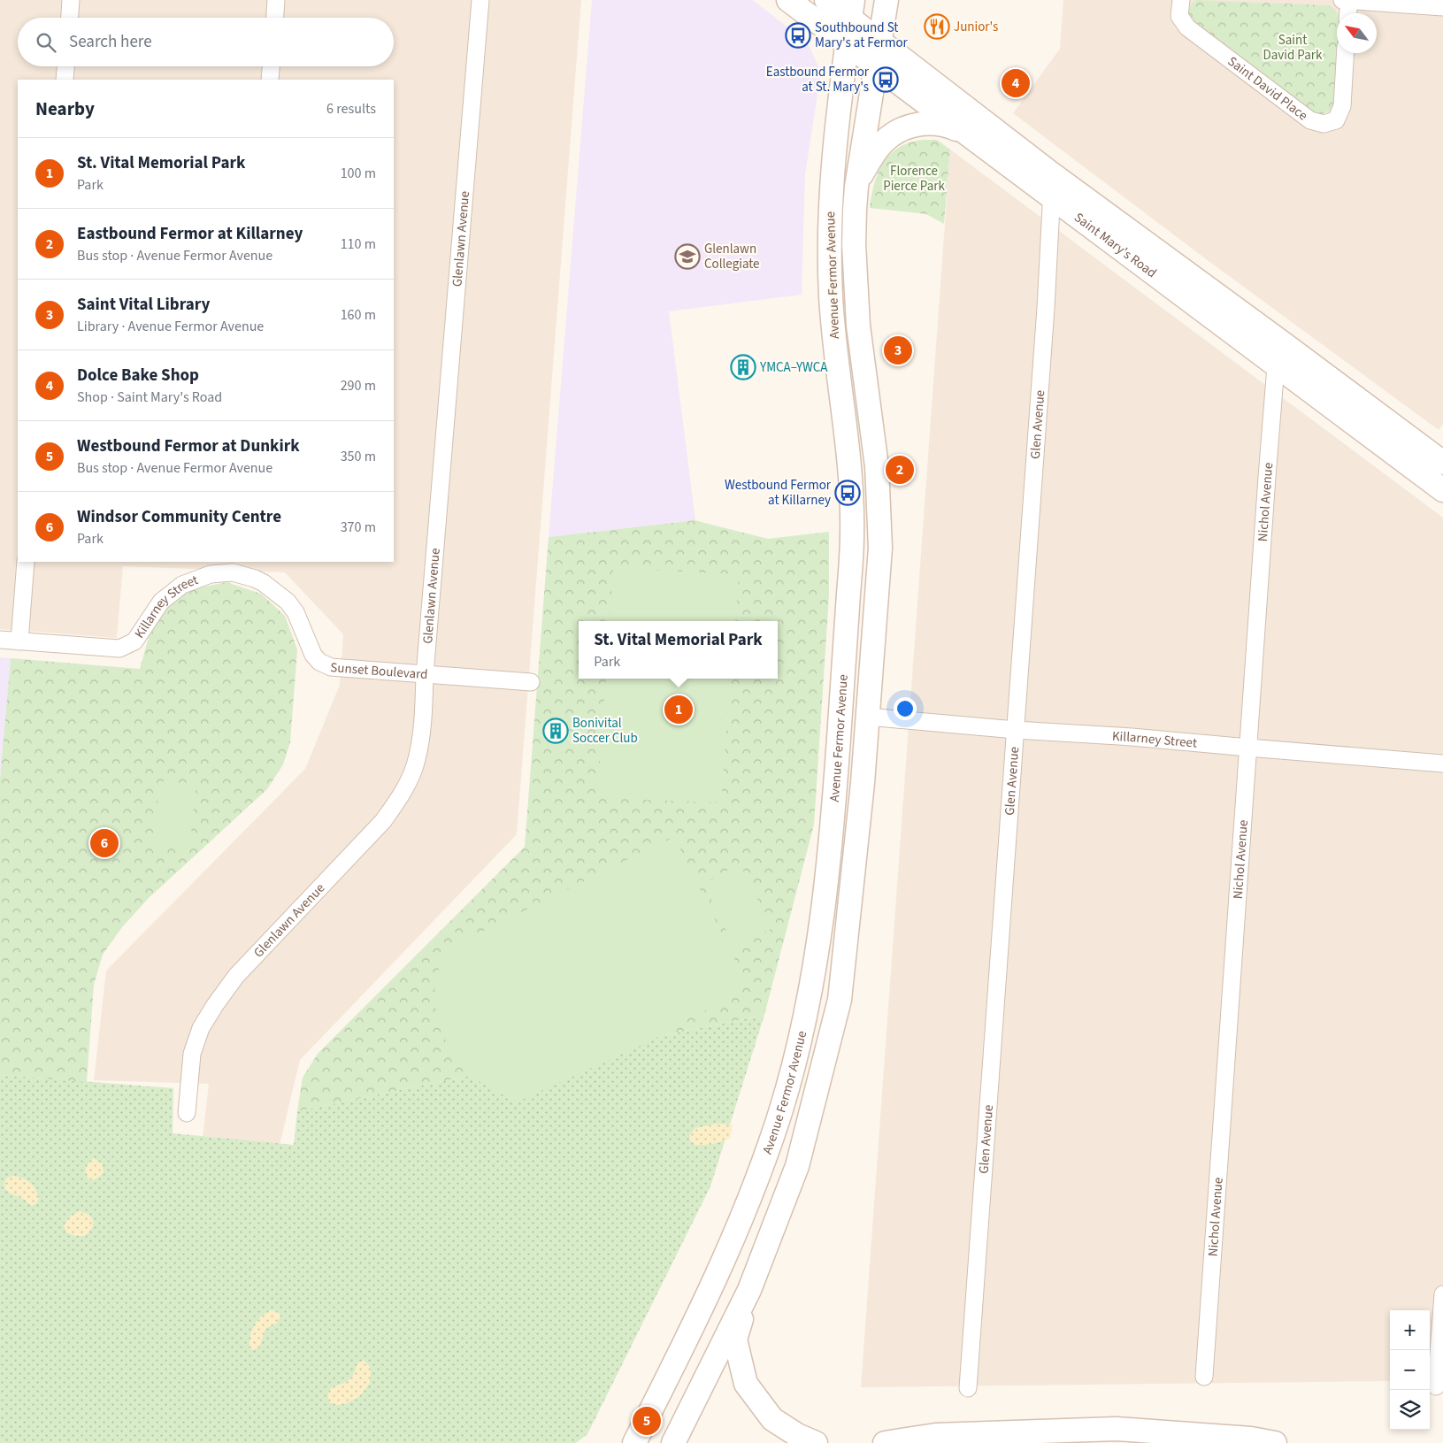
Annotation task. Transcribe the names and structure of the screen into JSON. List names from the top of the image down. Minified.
{"streets":{"main road":["Saint Mary's Road","Avenue Fermor Avenue"],"street":["Saint David Place","Glenlawn Avenue","Glen Avenue","Nichol Avenue","Killarney Street","Sunset Boulevard"]},"crossings":[["Glenlawn Avenue","Sunset Boulevard"],["Saint Mary's Road","Avenue Fermor Avenue"],["Saint Mary's Road","Glen Avenue"],["Saint Mary's Road","Nichol Avenue"],["Avenue Fermor Avenue","Killarney Street"],["Glen Avenue","Killarney Street"],["Nichol Avenue","Killarney Street"],["Killarney Street","Sunset Boulevard"]],"parks":["Saint David Park","Florence Pierce Park"],"places":{"restaurant":["Junior's"],"bus stop":["Southbound St Mary's at Fermor","Eastbound Fermor at St. Mary's","Westbound Fermor at Killarney"],"school or university":["Glenlawn Collegiate"],"building":["YMCA–YWCA","Bonivital Soccer Club"]},"north":"top left","page":{"search":"Search here","pins":["4","3","2","1","6","5"],"heading":["Nearby","6 results"],"list":[{"mark":"1","name":"St. Vital Memorial Park","note":"Park","value":"100 m"},{"mark":"2","name":"Eastbound Fermor at Killarney","note":"Bus stop · Avenue Fermor Avenue","value":"110 m"},{"mark":"3","name":"Saint Vital Library","note":"Library · Avenue Fermor Avenue","value":"160 m"},{"mark":"4","name":"Dolce Bake Shop","note":"Shop · Saint Mary's Road","value":"290 m"},{"mark":"5","name":"Westbound Fermor at Dunkirk","note":"Bus stop · Avenue Fermor Avenue","value":"350 m"},{"mark":"6","name":"Windsor Community Centre","note":"Park","value":"370 m"}],"popup":["St. Vital Memorial Park","Park"],"map_buttons":["+","−"]}}
